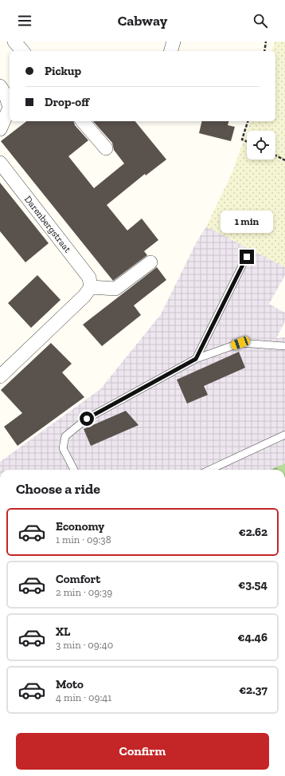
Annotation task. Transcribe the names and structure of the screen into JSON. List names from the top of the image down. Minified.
{"streets":{"street":["Darenbergstraat"]},"page":{"header":"Cabway","banner":["Pickup","Drop-off"],"bubble":"1 min","heading":"Choose a ride","list":[{"name":"Economy","note":"1 min · 09:38","value":"€2.62"},{"name":"Comfort","note":"2 min · 09:39","value":"€3.54"},{"name":"XL","note":"3 min · 09:40","value":"€4.46"},{"name":"Moto","note":"4 min · 09:41","value":"€2.37"}],"buttons":"Confirm"}}
